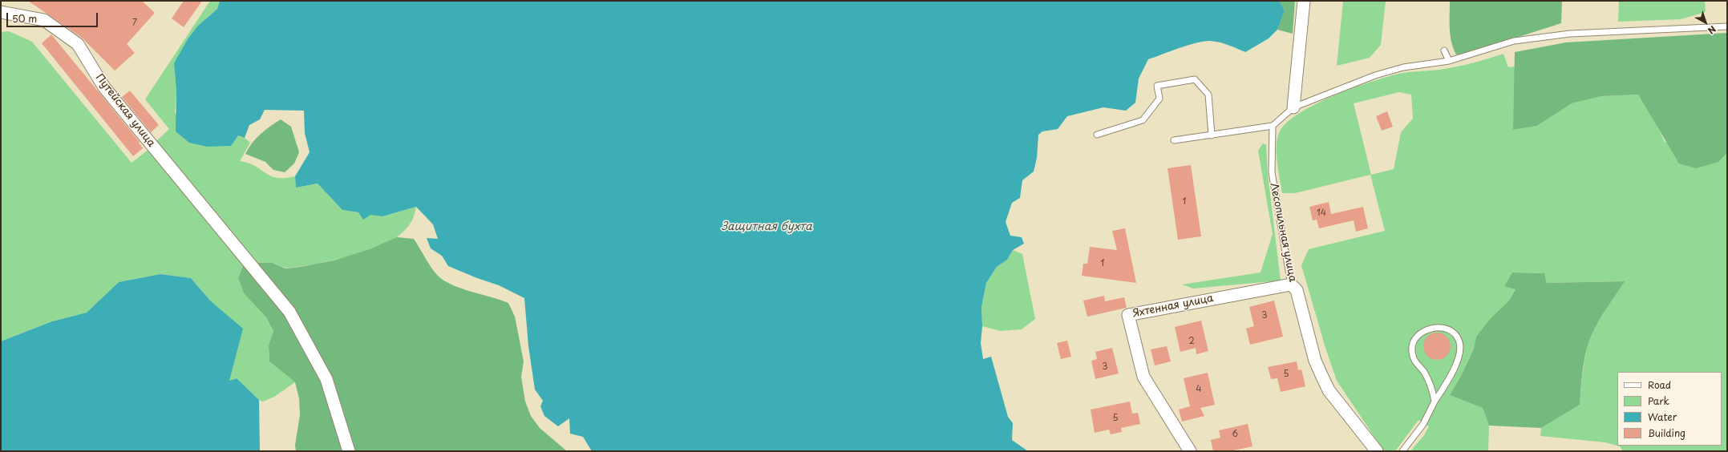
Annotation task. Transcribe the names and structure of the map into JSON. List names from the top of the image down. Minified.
{"streets":{"street":["Путейская улица","Лесопильная улица","Яхтенная улица"]},"crossings":[["Лесопильная улица","Яхтенная улица"]],"water":["Защитная бухта"],"house_numbers":["7","1","14","1","3","2","3","5","4","5","6"],"legend":["Road","Park","Water","Building"],"scale_bar":"50 m","north":"bottom right"}
